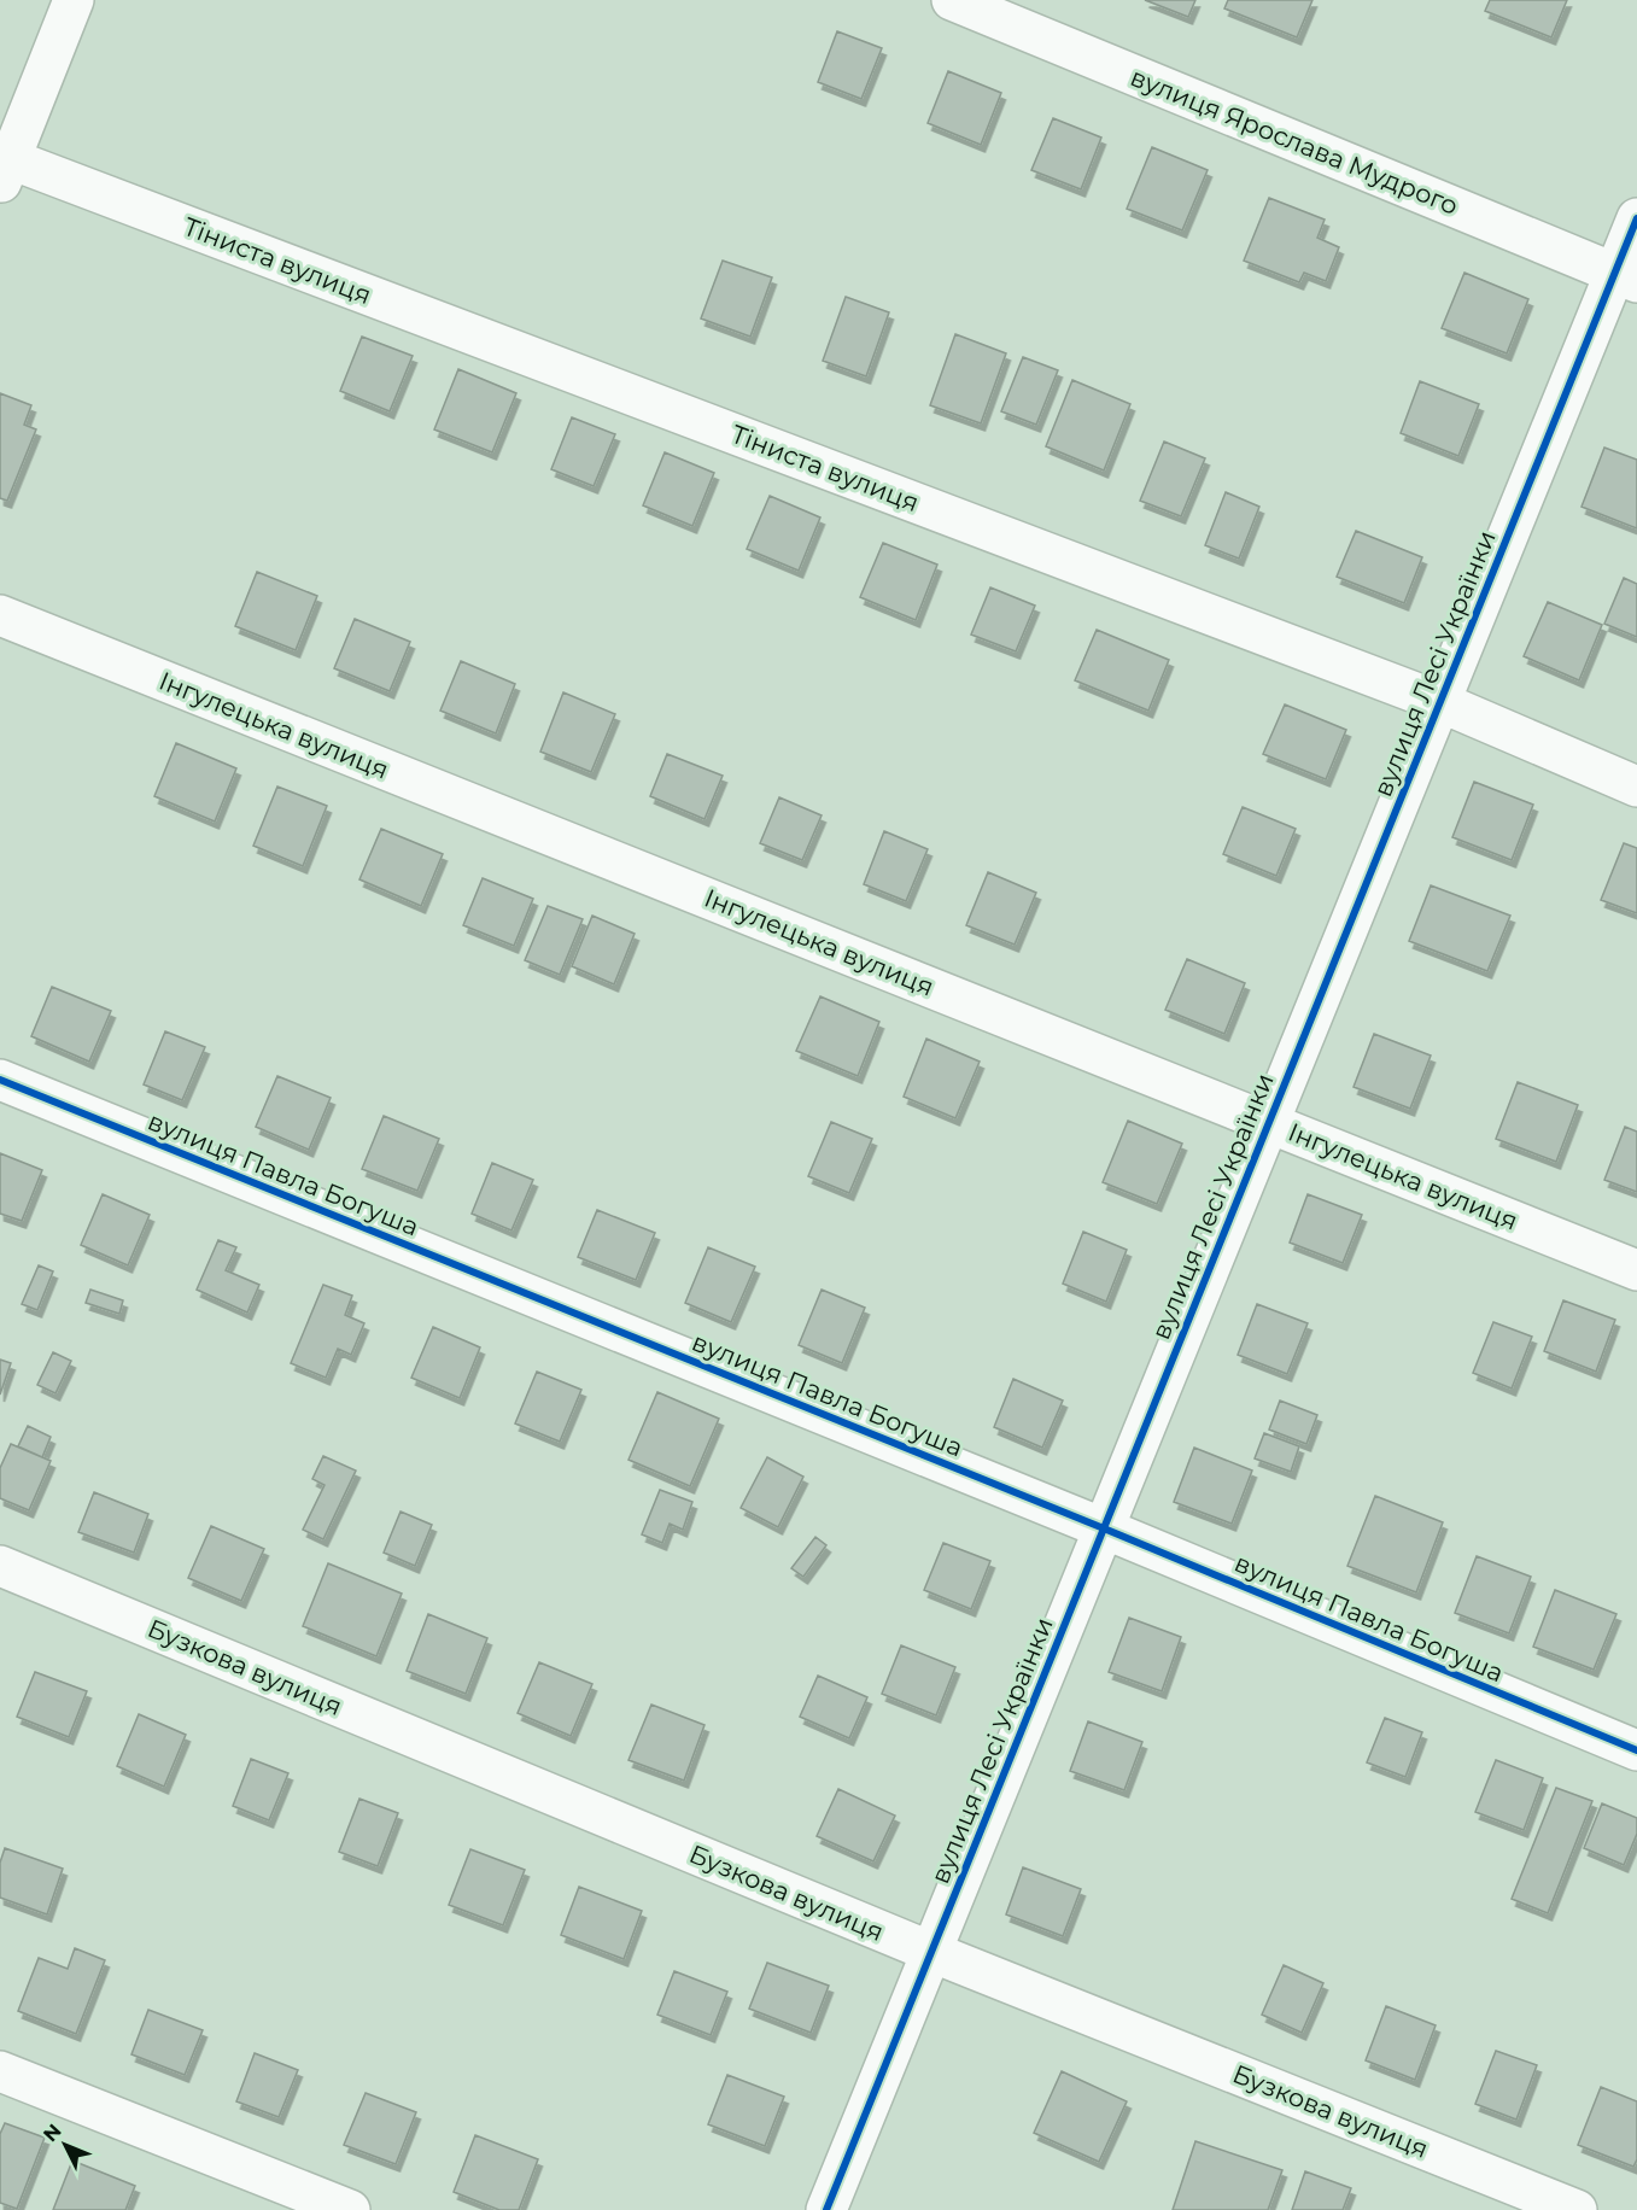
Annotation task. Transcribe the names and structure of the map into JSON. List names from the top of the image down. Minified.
{"streets":{"street":["вулиця Ярослава Мудрого","Тіниста вулиця","вулиця Лесі Українки","Інгулецька вулиця","вулиця Павла Богуша","Бузкова вулиця"]},"crossings":[["вулиця Ярослава Мудрого","вулиця Лесі Українки"],["Тіниста вулиця","вулиця Лесі Українки"],["вулиця Лесі Українки","Інгулецька вулиця"],["вулиця Лесі Українки","вулиця Павла Богуша"],["вулиця Лесі Українки","Бузкова вулиця"]],"north":"top left"}
